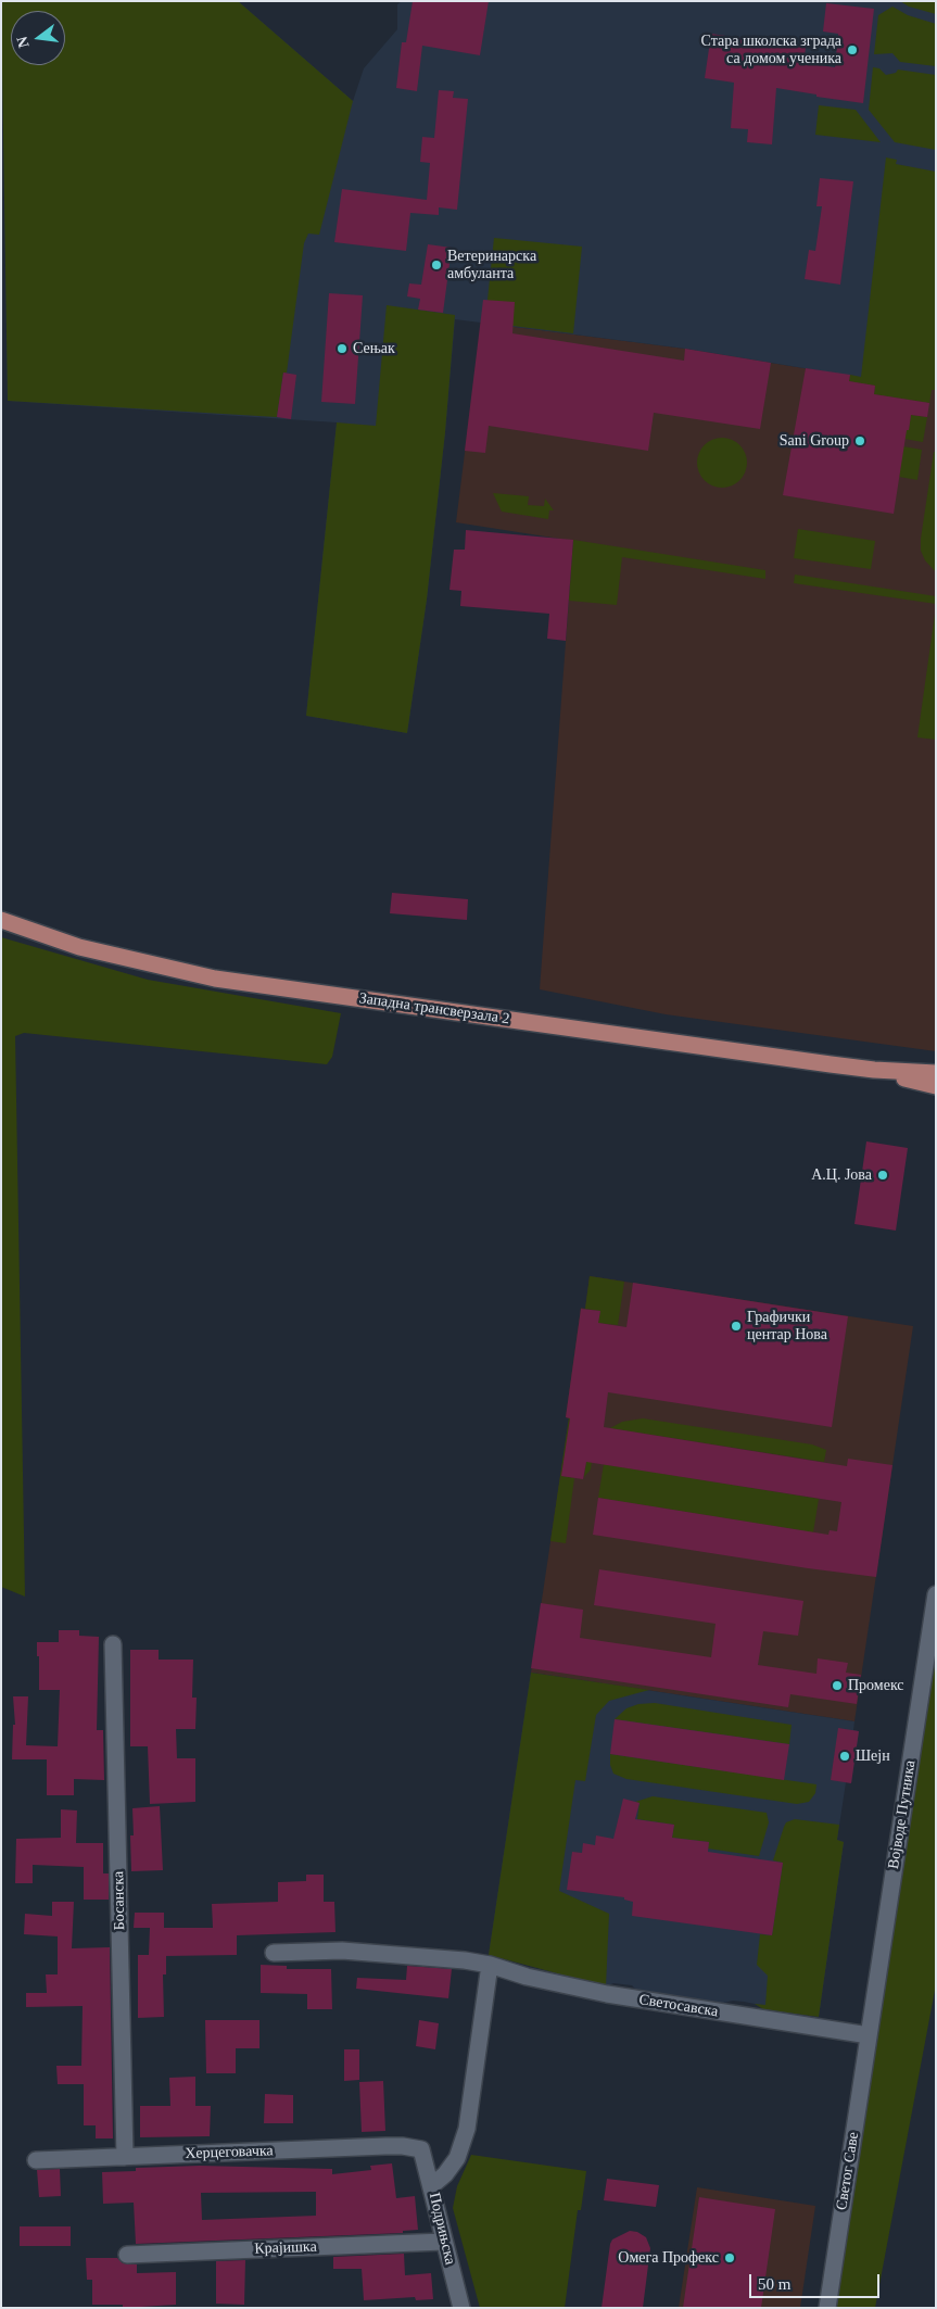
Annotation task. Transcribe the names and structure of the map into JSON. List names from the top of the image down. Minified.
{"streets":{"main road":["Западна трансверзала 2"],"street":["Војводе Путника","Босанска","Светосавска","Херцеговачка","Светог Саве","Подрињска","Крајишка"]},"crossings":[["Војводе Путника","Светосавска"],["Војводе Путника","Светог Саве"],["Босанска","Херцеговачка"],["Светосавска","Светог Саве"],["Херцеговачка","Подрињска"],["Подрињска","Крајишка"]],"places":["Стара школска зграда са домом ученика","Ветеринарска амбуланта","Сењак","Sani Group","А.Ц. Јова","Графички центар Нова","Промекс","Шејн","Омега Профекс"],"scale_bar":"50 m","north":"left"}
